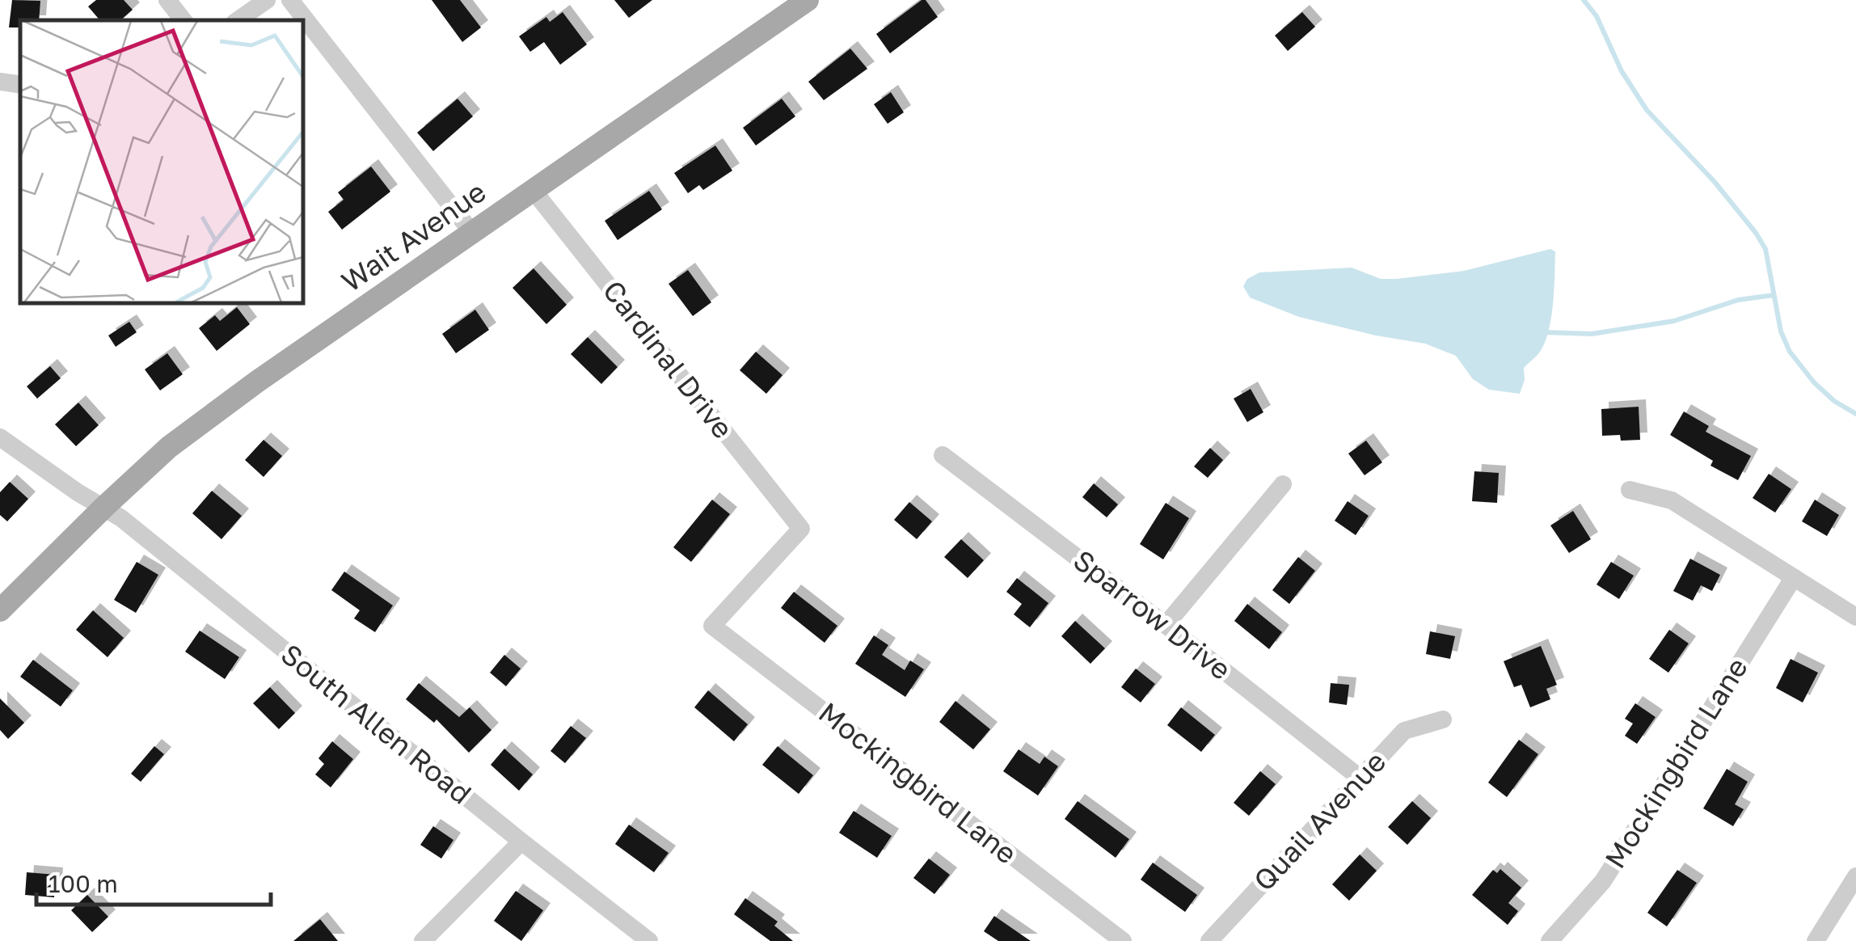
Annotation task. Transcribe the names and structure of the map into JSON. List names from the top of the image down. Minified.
{"streets":{"main road":["Wait Avenue"],"street":["Cardinal Drive","Sparrow Drive","South Allen Road","Mockingbird Lane","Quail Avenue"]},"crossings":[["Wait Avenue","Cardinal Drive"],["Wait Avenue","South Allen Road"],["Cardinal Drive","Mockingbird Lane"],["Sparrow Drive","Quail Avenue"]],"scale_bar":"100 m"}
